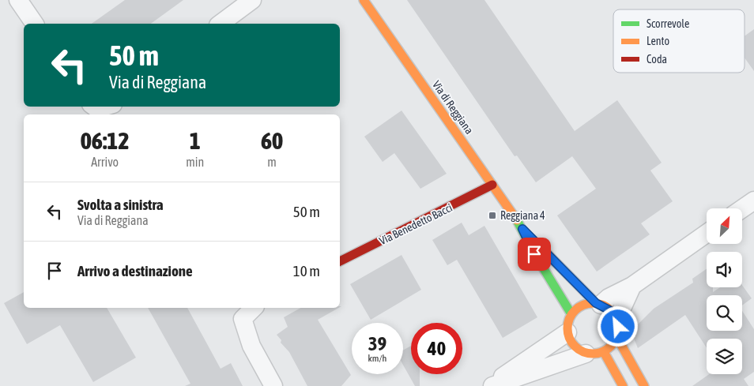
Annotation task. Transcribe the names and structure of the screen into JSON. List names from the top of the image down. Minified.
{"streets":{"street":["Via di Reggiana","Via Benedetto Bacci"]},"crossings":[["Via di Reggiana","Via Benedetto Bacci"]],"places":{"transit":["Reggiana 4"]},"legend":["Scorrevole","Lento","Coda"],"north":"top right","page":{"turn":["50 m","Via di Reggiana"],"eta":["06:12","Arrivo","1","min","60","m"],"list":[{"name":"Svolta a sinistra","note":"Via di Reggiana","value":"50 m"},{"name":"Arrivo a destinazione","value":"10 m"}],"speed":"39 km/h","limit":"40"}}
